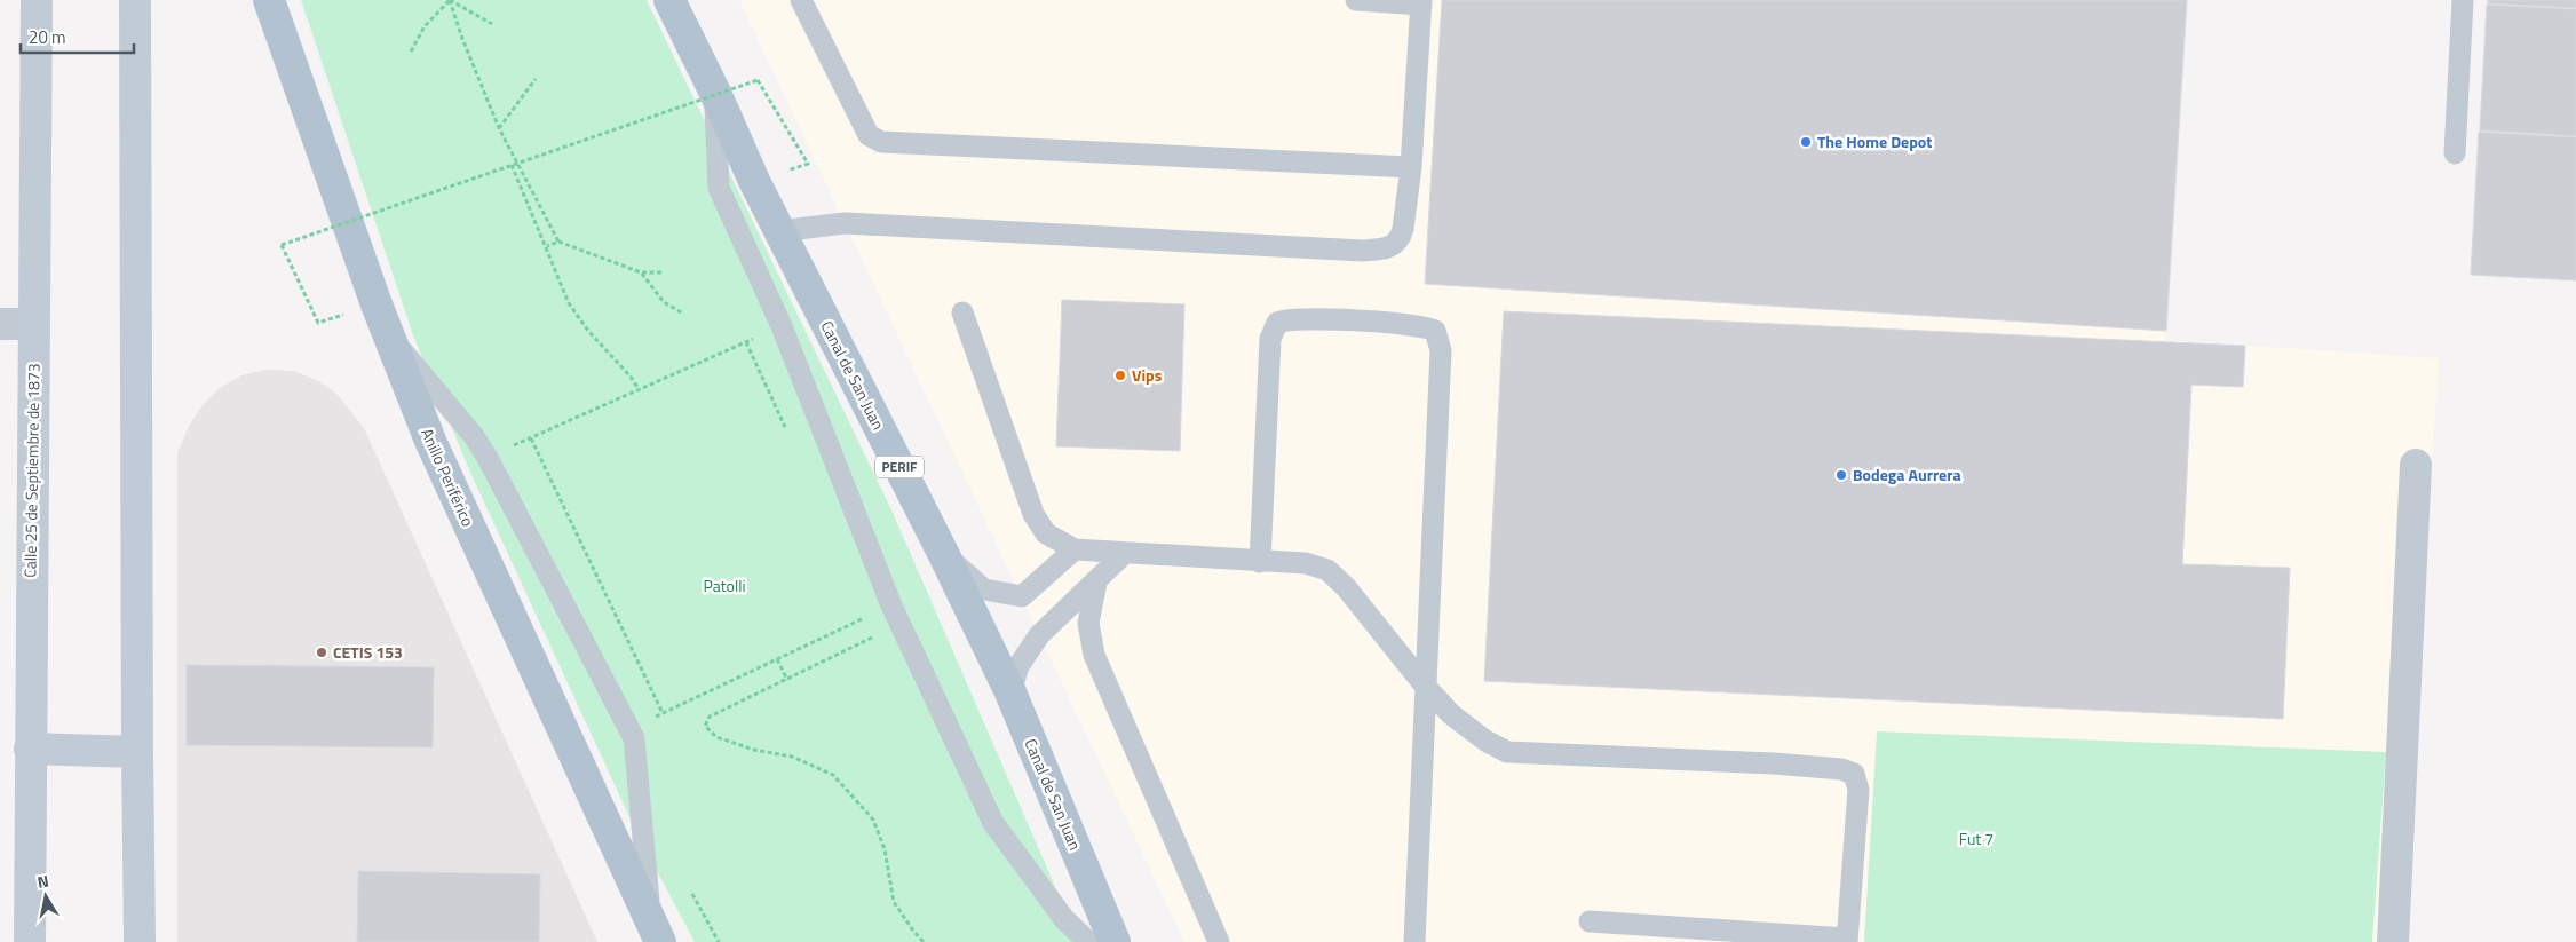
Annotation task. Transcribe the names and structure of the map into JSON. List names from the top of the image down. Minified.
{"streets":{"main road":["Canal de San Juan","PERIF","Anillo Periférico"],"street":["Calle 25 de Septiembre de 1873"]},"parks":["Patolli","Fut 7"],"places":["The Home Depot","Vips","Bodega Aurrera","CETIS 153"],"scale_bar":"20 m","north":"top"}
